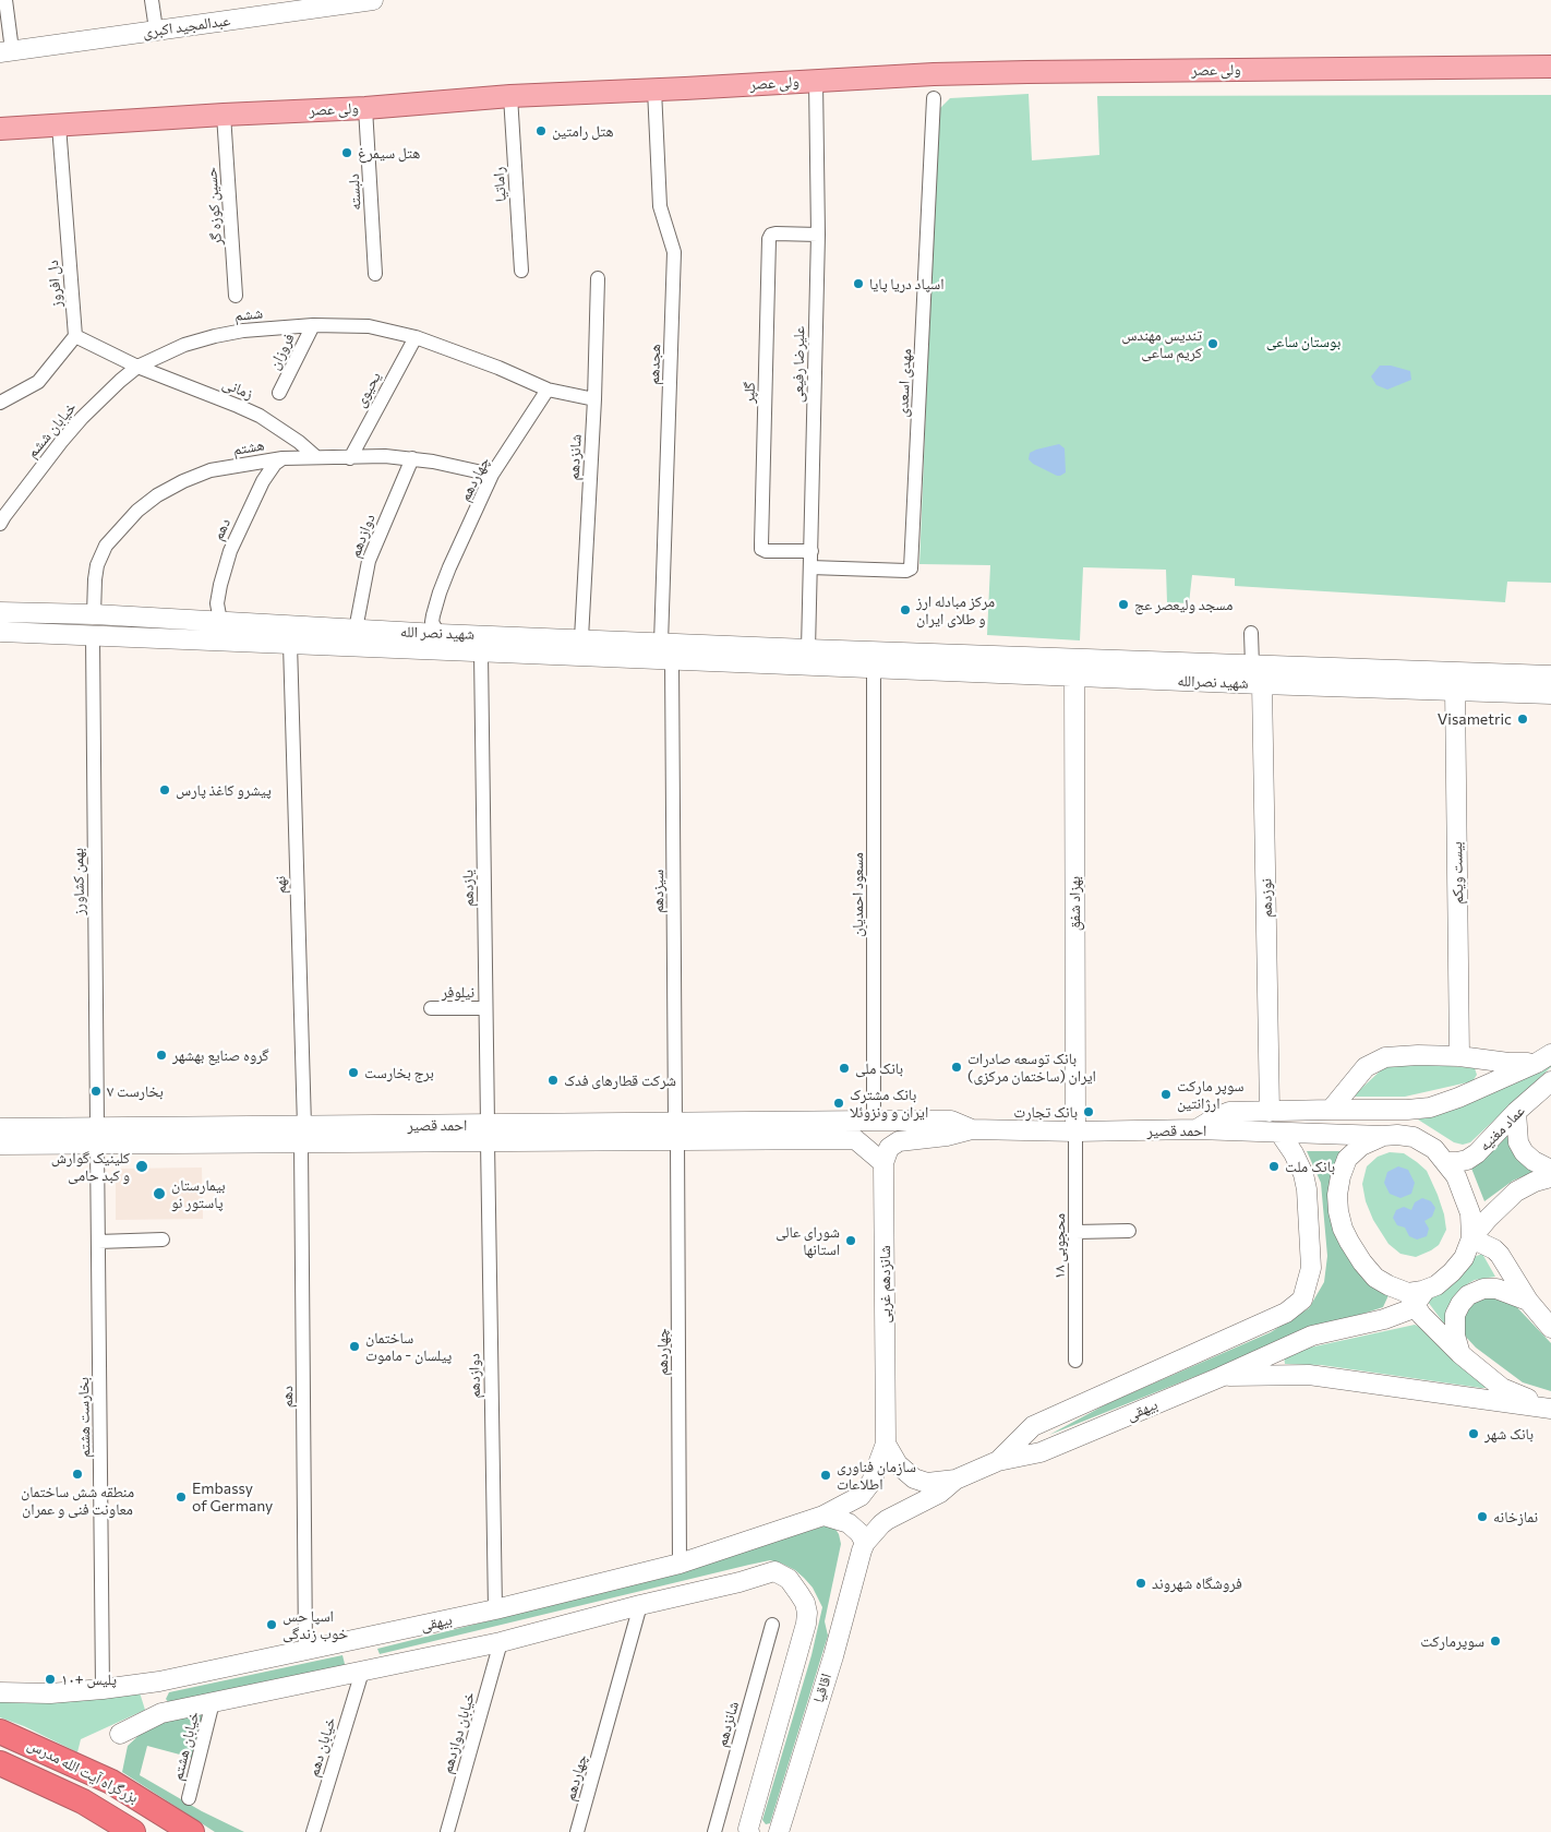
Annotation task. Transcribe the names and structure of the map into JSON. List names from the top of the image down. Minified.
{"streets":{"highway":["بزرگراه آیت الله مدرس"],"main road":["عبدالمجید اکبری","ولی عصر","شهید نصر الله","شهید نصرالله","بیست ویکم","نوزدهم","بهزاد شفق","احمد قصیر","عماد مغنیه","شانزدهم غربی","بیهقی","اقاقیا"],"street":["راماتیا","دلبسته","حسین کوزه گر","دل افروز","ششم","فروزان","هجدهم","علیرضا رفیعی","مهدی اسعدی","زمانی","یحیوی","گلپر","خیابان ششم","هشتم","شانزدهم","چهاردهم","دهم","دوازدهم","بهمن کشاورز","نهم","یازدهم","سیزدهم","مسعود احمدیان","نیلوفر","محجوبی ۱۸","بخارست هشتم","خیابان دوازدهم","خیابان هشتم","خیابان دهم"]},"crossings":[["ولی عصر","راماتیا"],["ولی عصر","دلبسته"],["ولی عصر","حسین کوزه گر"],["ولی عصر","دل افروز"],["ولی عصر","هجدهم"],["ولی عصر","علیرضا رفیعی"],["دل افروز","زمانی"],["ششم","فروزان"],["ششم","زمانی"],["ششم","یحیوی"],["ششم","خیابان ششم"],["ششم","چهاردهم"],["هجدهم","شهید نصر الله"],["علیرضا رفیعی","مهدی اسعدی"],["علیرضا رفیعی","گلپر"],["علیرضا رفیعی","شهید نصر الله"],["زمانی","خیابان ششم"],["زمانی","هشتم"],["یحیوی","هشتم"],["هشتم","چهاردهم"],["هشتم","دهم"],["هشتم","دوازدهم"],["هشتم","شهید نصر الله"],["شانزدهم","شهید نصر الله"],["چهاردهم","شهید نصر الله"],["چهاردهم","سیزدهم"],["چهاردهم","احمد قصیر"],["چهاردهم","بیهقی"],["دهم","شهید نصر الله"],["دهم","نهم"],["دهم","احمد قصیر"],["دهم","بیهقی"],["دوازدهم","شهید نصر الله"],["دوازدهم","یازدهم"],["دوازدهم","احمد قصیر"],["دوازدهم","بیهقی"],["شهید نصر الله","شهید نصرالله"],["شهید نصر الله","بهمن کشاورز"],["شهید نصر الله","نهم"],["شهید نصر الله","یازدهم"],["شهید نصر الله","سیزدهم"],["شهید نصر الله","مسعود احمدیان"],["شهید نصرالله","بیست ویکم"],["شهید نصرالله","مسعود احمدیان"],["شهید نصرالله","نوزدهم"],["شهید نصرالله","بهزاد شفق"],["بهمن کشاورز","احمد قصیر"],["بهمن کشاورز","بخارست هشتم"],["نهم","احمد قصیر"],["یازدهم","نیلوفر"],["یازدهم","احمد قصیر"],["سیزدهم","احمد قصیر"],["مسعود احمدیان","احمد قصیر"],["بهزاد شفق","احمد قصیر"],["بهزاد شفق","محجوبی ۱۸"],["احمد قصیر","عماد مغنیه"],["احمد قصیر","محجوبی ۱۸"],["احمد قصیر","بیهقی"],["احمد قصیر","بخارست هشتم"],["عماد مغنیه","بیهقی"],["شانزدهم غربی","بیهقی"],["بیهقی","بخارست هشتم"],["بیهقی","اقاقیا"]],"parks":["بوستان ساعی"],"places":["هتل رامتین","هتل سیمرغ","اسپاد دریا پایا","تندیس مهندس کریم ساعی","مسجد ولیعصر عج","مركز مبادله ارز و طلای ايران","Visametric","پیشرو کاغذ پارس","گروه صنایع بهشهر","بانک توسعه صادرات ایران (ساختمان مرکزی)","بانک ملی","برج بخارست","شرکت قطارهای فدک","بخارست ۷","سوپر مارکت ارژانتین","بانک مشترک ایران و ونزوئلا","بانک تجارت","کلینیک گوارش و کبد حامی","بانک ملت","بیمارستان پاستور نو","شورای عالی استانها","ساختمان پیلسان - ماموت","بانک شهر","منطقه شش ساختمان معاونت فنی و عمران","سازمان فناوری اطلاعات","Embassy of Germany","نمازخانه","فروشگاه شهروند","اسپا حس خوب زندگی","سوپرمارکت","پلیس +۱٠"]}
